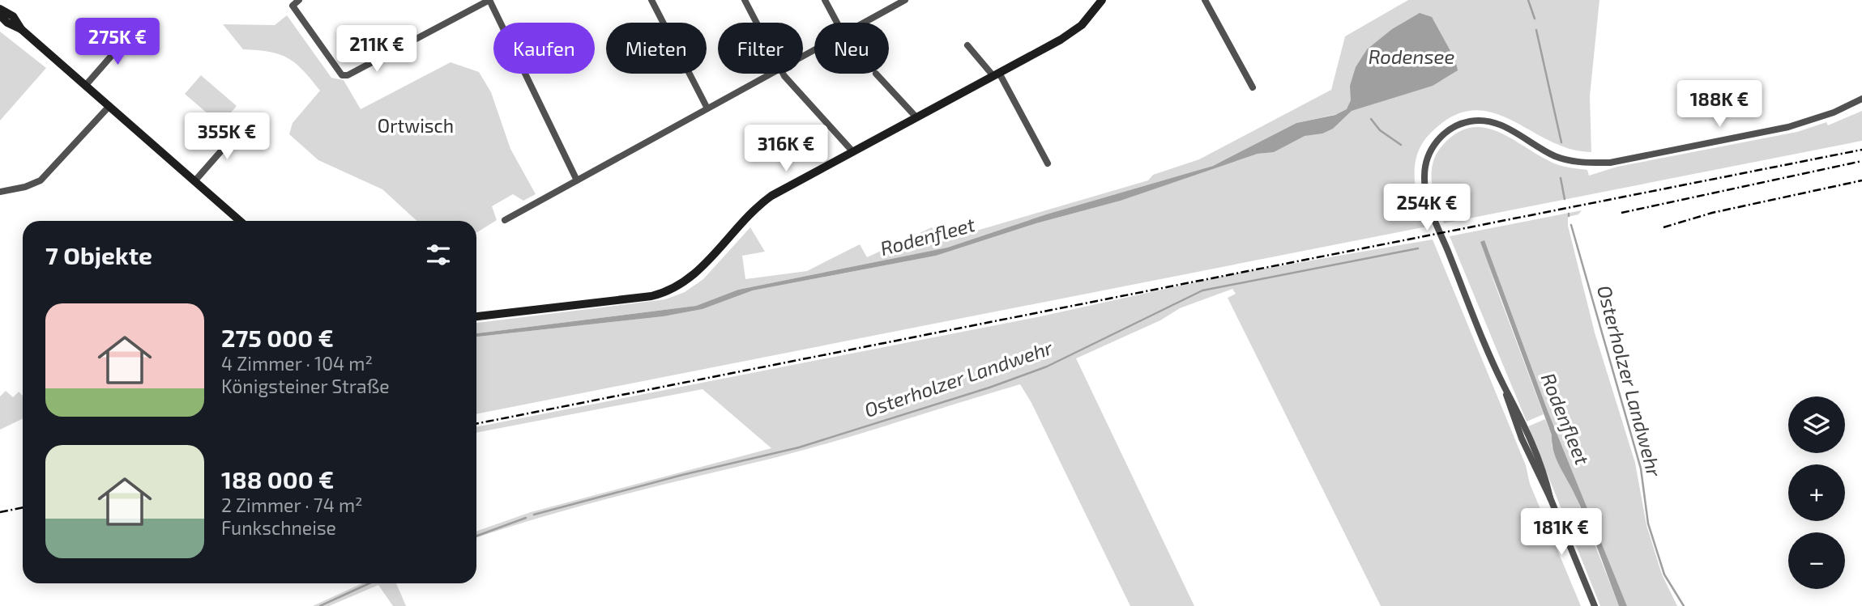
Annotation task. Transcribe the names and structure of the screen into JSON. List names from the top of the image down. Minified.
{"water":["Rodensee","Rodenfleet","Osterholzer Landwehr"],"parks":["Ortwisch"],"page":{"price":["275K €","211K €","188K €","355K €","316K €","254K €","181K €"],"chip":["Kaufen","Mieten","Filter","Neu"],"heading":"7 Objekte","list":[{"name":"275 000 €","note":"4 Zimmer · 104 m² · Königsteiner Straße"},{"name":"188 000 €","note":"2 Zimmer · 74 m² · Funkschneise"}],"map_buttons":["+","−"]}}
